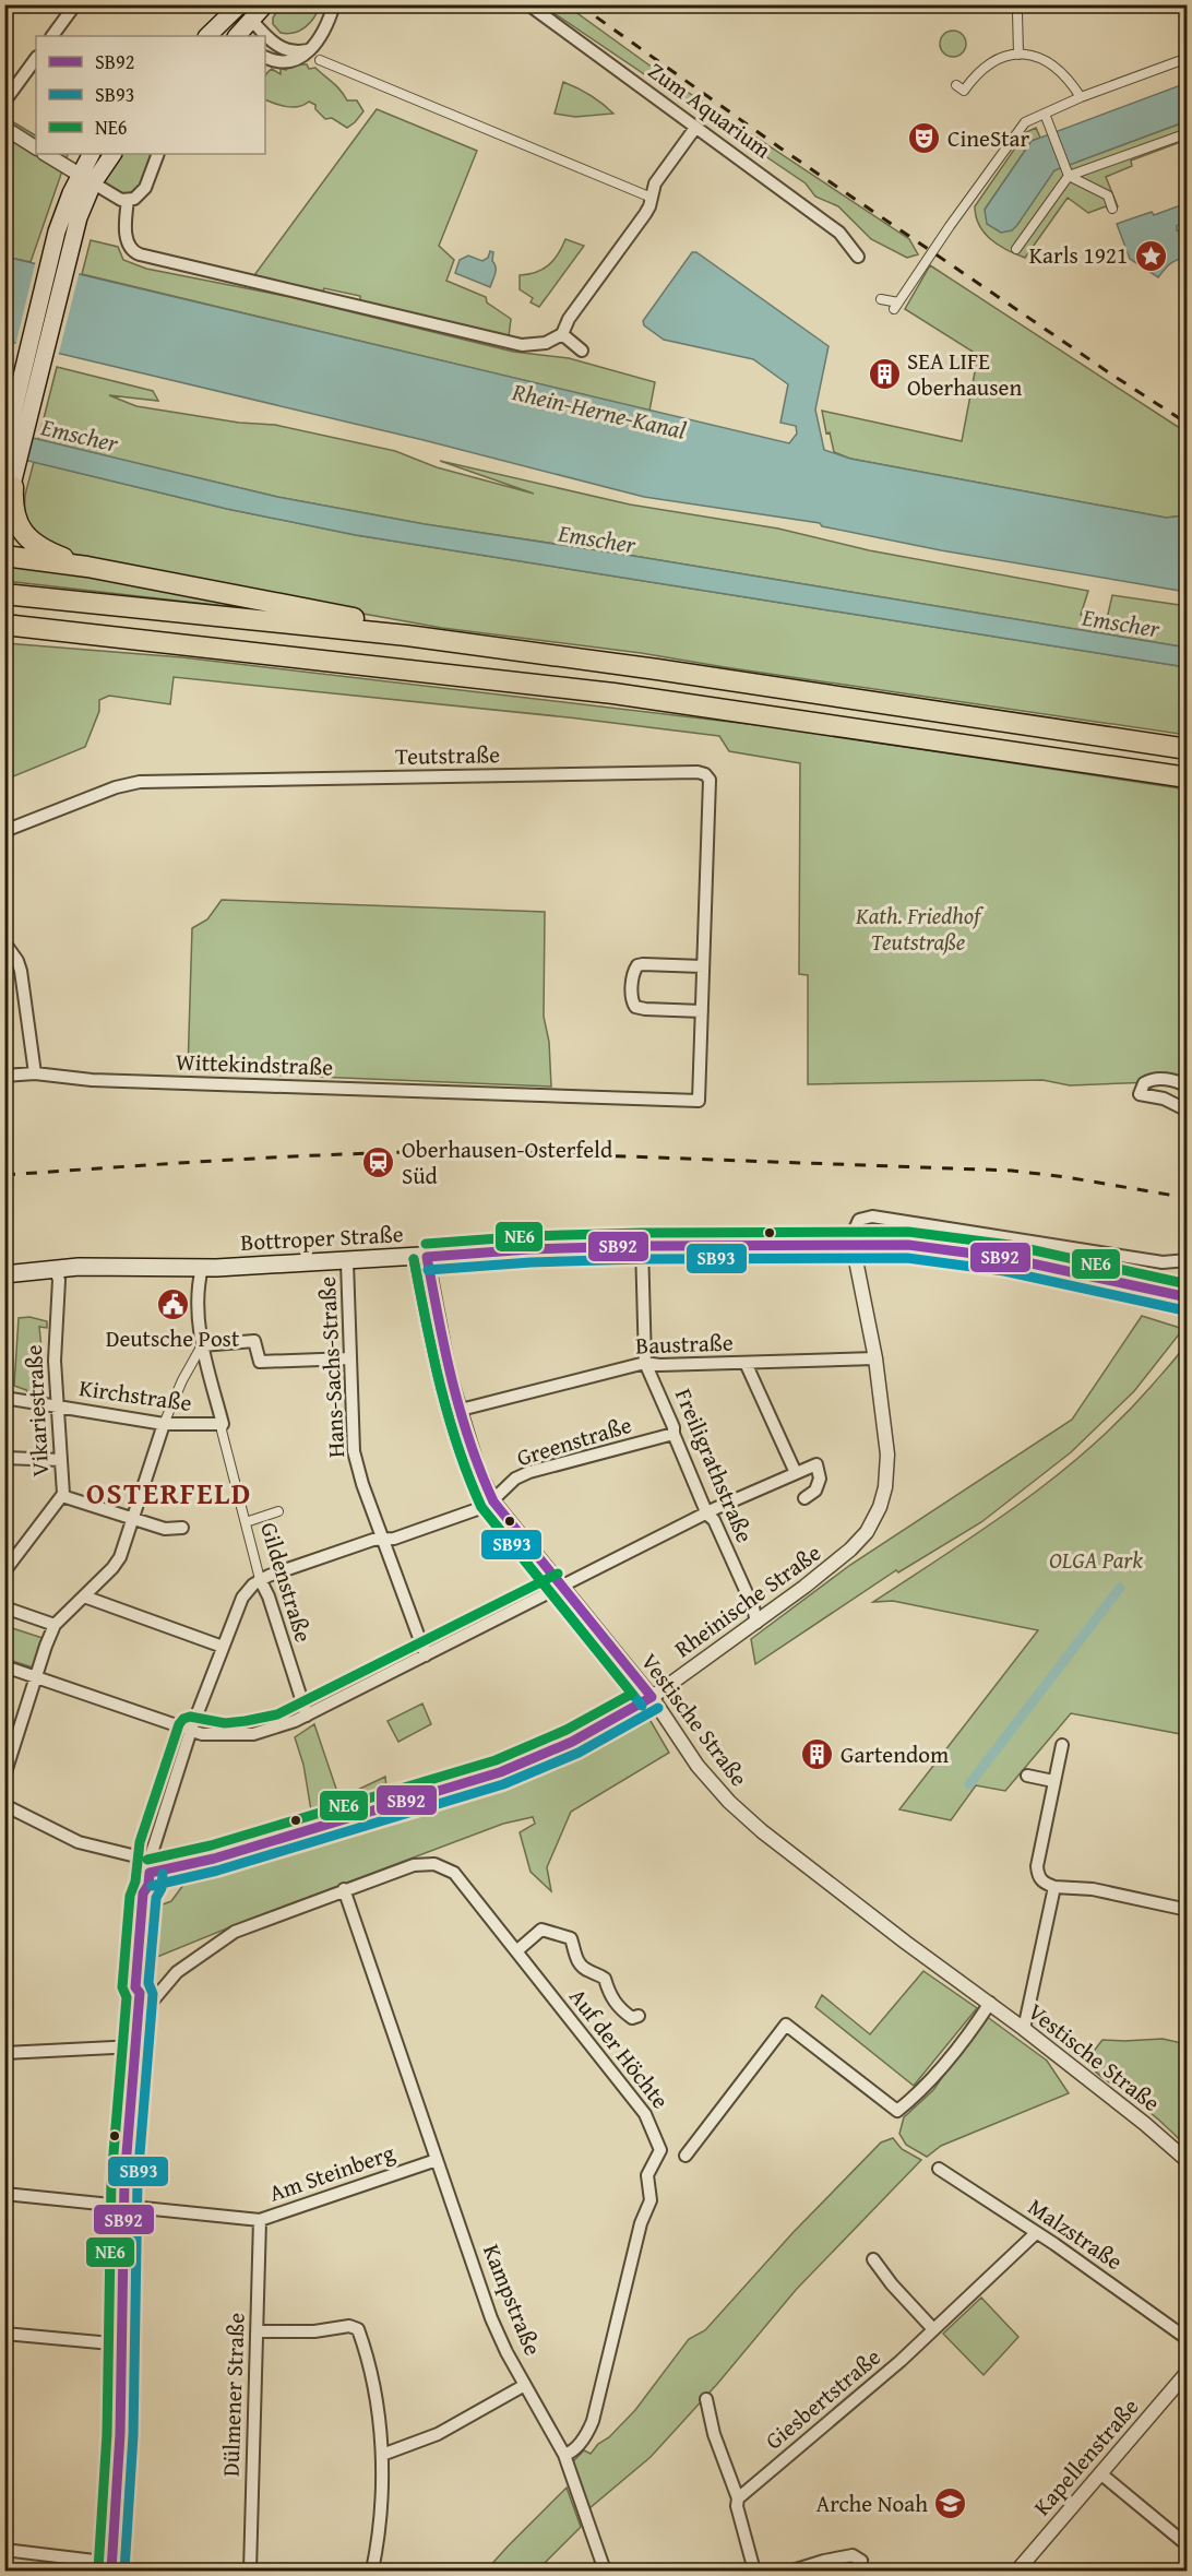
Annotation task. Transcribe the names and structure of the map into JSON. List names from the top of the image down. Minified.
{"streets":{"main road":["Bottroper Straße"],"street":["Zum Aquarium","Teutstraße","Wittekindstraße","Baustraße","Hans-Sachs-Straße","Kirchstraße","Vikariestraße","Greenstraße","Freiligrathstraße","Gildenstraße","Rheinische Straße","Vestische Straße","Auf der Höchte","Am Steinberg","Malzstraße","Kampstraße","Dülmener Straße","Giesbertstraße","Kapellenstraße"]},"crossings":[["Teutstraße","Wittekindstraße"],["Bottroper Straße","Hans-Sachs-Straße"],["Bottroper Straße","Vikariestraße"],["Bottroper Straße","Freiligrathstraße"],["Bottroper Straße","Gildenstraße"],["Bottroper Straße","Rheinische Straße"],["Bottroper Straße","Vestische Straße"],["Baustraße","Freiligrathstraße"],["Baustraße","Rheinische Straße"],["Baustraße","Vestische Straße"],["Kirchstraße","Vikariestraße"],["Kirchstraße","Gildenstraße"],["Greenstraße","Freiligrathstraße"],["Greenstraße","Vestische Straße"],["Freiligrathstraße","Rheinische Straße"],["Rheinische Straße","Vestische Straße"],["Auf der Höchte","Kampstraße"],["Am Steinberg","Kampstraße"],["Am Steinberg","Dülmener Straße"],["Malzstraße","Giesbertstraße"]],"districts":["OSTERFELD"],"water":["Rhein-Herne-Kanal","Emscher"],"parks":["Kath. Friedhof Teutstraße","OLGA Park"],"places":{"theatre":["CineStar"],"place":["Karls 1921"],"building":["SEA LIFE Oberhausen","Gartendom"],"station":["Oberhausen-Osterfeld Süd"],"public building":["Deutsche Post"],"school or university":["Arche Noah"]},"lines":["transit line NE6","transit line SB92","transit line SB93"],"legend":["SB92","SB93","NE6"]}
